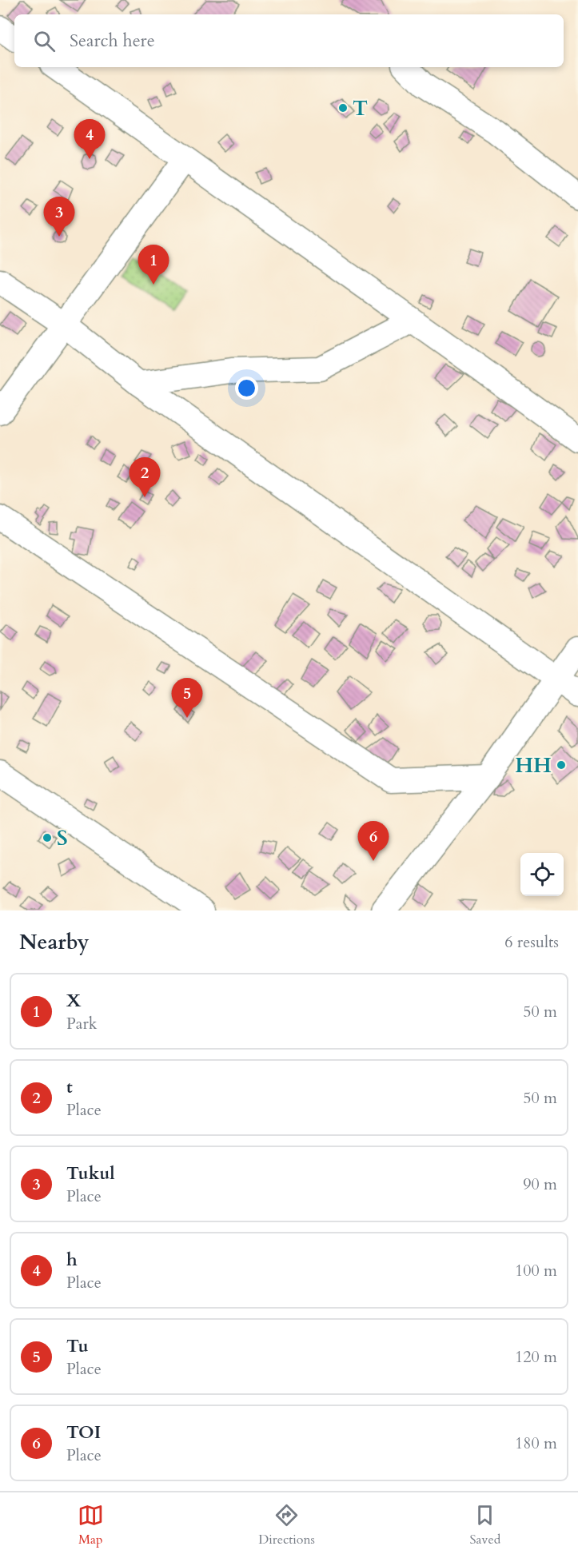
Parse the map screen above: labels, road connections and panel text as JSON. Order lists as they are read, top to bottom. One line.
{"places":["T","HH","S"],"page":{"search":"Search here","pins":["4","3","1","2","5","6"],"heading":["Nearby","6 results"],"list":[{"mark":"1","name":"X","note":"Park","value":"50 m"},{"mark":"2","name":"t","note":"Place","value":"50 m"},{"mark":"3","name":"Tukul","note":"Place","value":"90 m"},{"mark":"4","name":"h","note":"Place","value":"100 m"},{"mark":"5","name":"Tu","note":"Place","value":"120 m"},{"mark":"6","name":"TOI","note":"Place","value":"180 m"}],"nav":["Map","Directions","Saved"]}}
